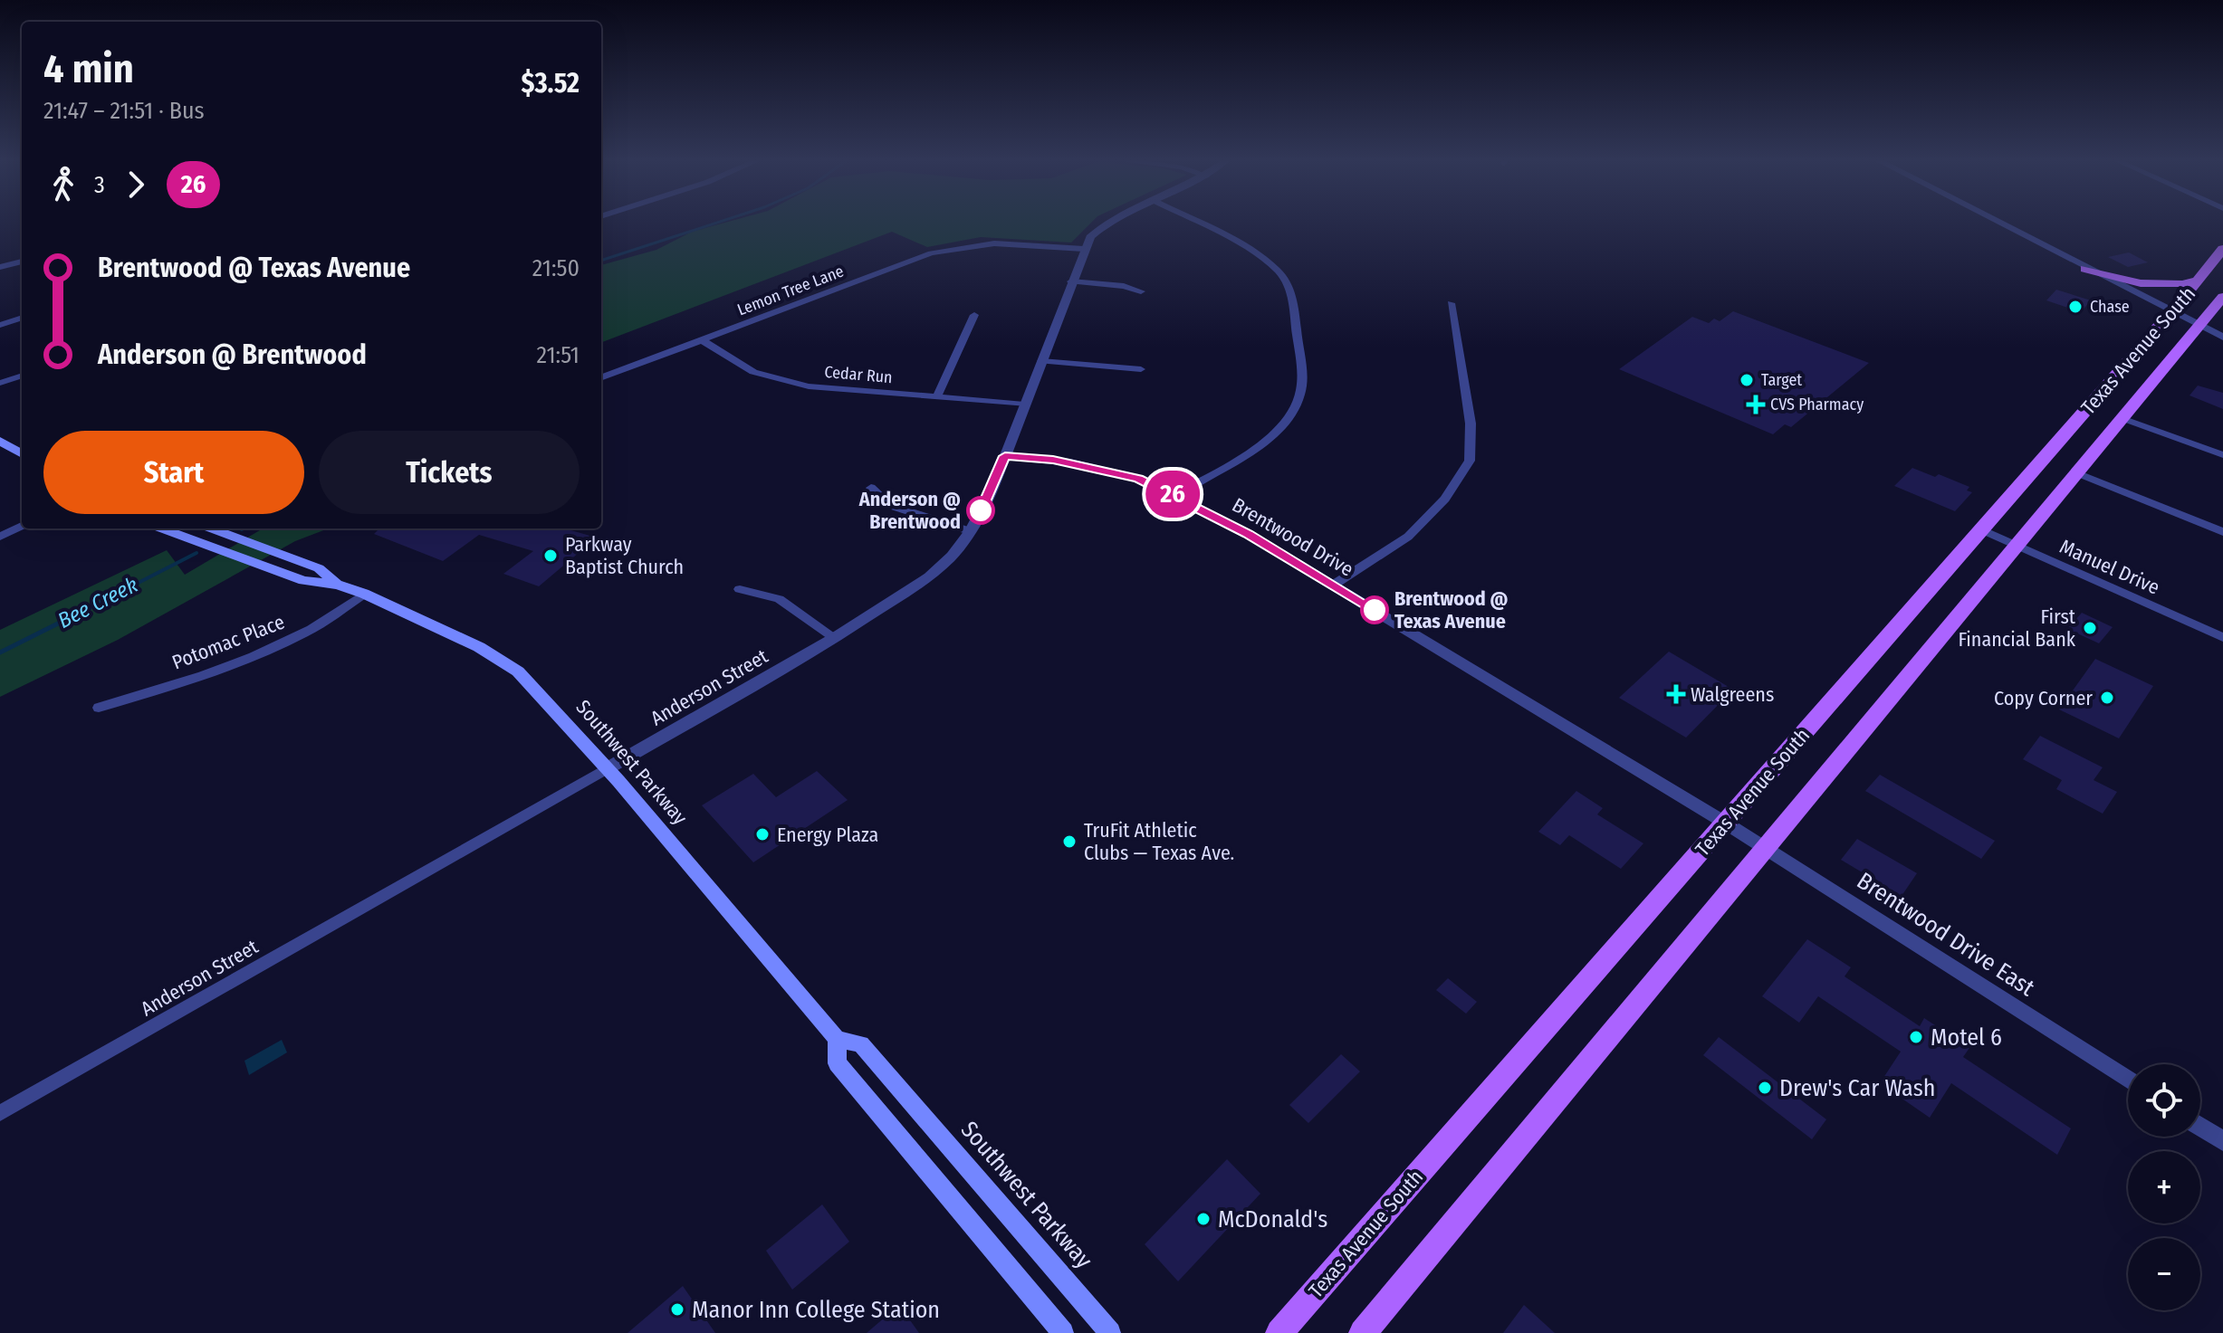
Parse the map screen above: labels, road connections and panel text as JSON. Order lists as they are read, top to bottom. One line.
{"streets":{"main road":["Texas Avenue South","Southwest Parkway"],"street":["Lemon Tree Lane","Cedar Run","Brentwood Drive","Manuel Drive","Potomac Place","Anderson Street","Brentwood Drive East"]},"crossings":[["Lemon Tree Lane","Cedar Run"],["Lemon Tree Lane","Anderson Street"],["Texas Avenue South","Brentwood Drive"],["Texas Avenue South","Manuel Drive"],["Texas Avenue South","Brentwood Drive East"],["Cedar Run","Anderson Street"],["Brentwood Drive","Anderson Street"],["Brentwood Drive","Brentwood Drive East"],["Potomac Place","Southwest Parkway"],["Anderson Street","Southwest Parkway"]],"water":["Bee Creek"],"places":{"other":["Chase","Target","Anderson @ Brentwood","Parkway Baptist Church","Brentwood @ Texas Avenue","First Financial Bank","Copy Corner","Energy Plaza","TruFit Athletic Clubs — Texas Ave.","Motel 6","Drew's Car Wash","McDonald's","Manor Inn College Station"],"health":["CVS Pharmacy","Walgreens"]},"lines":["bus line 26"],"page":{"on_map":"26","heading":["4 min","21:47 – 21:51 · Bus","$3.52"],"legs":["3","26"],"list":[{"name":"Brentwood @ Texas Avenue","value":"21:50"},{"name":"Anderson @ Brentwood","value":"21:51"}],"buttons":["Start","Tickets"],"map_buttons":["+","−"]}}
